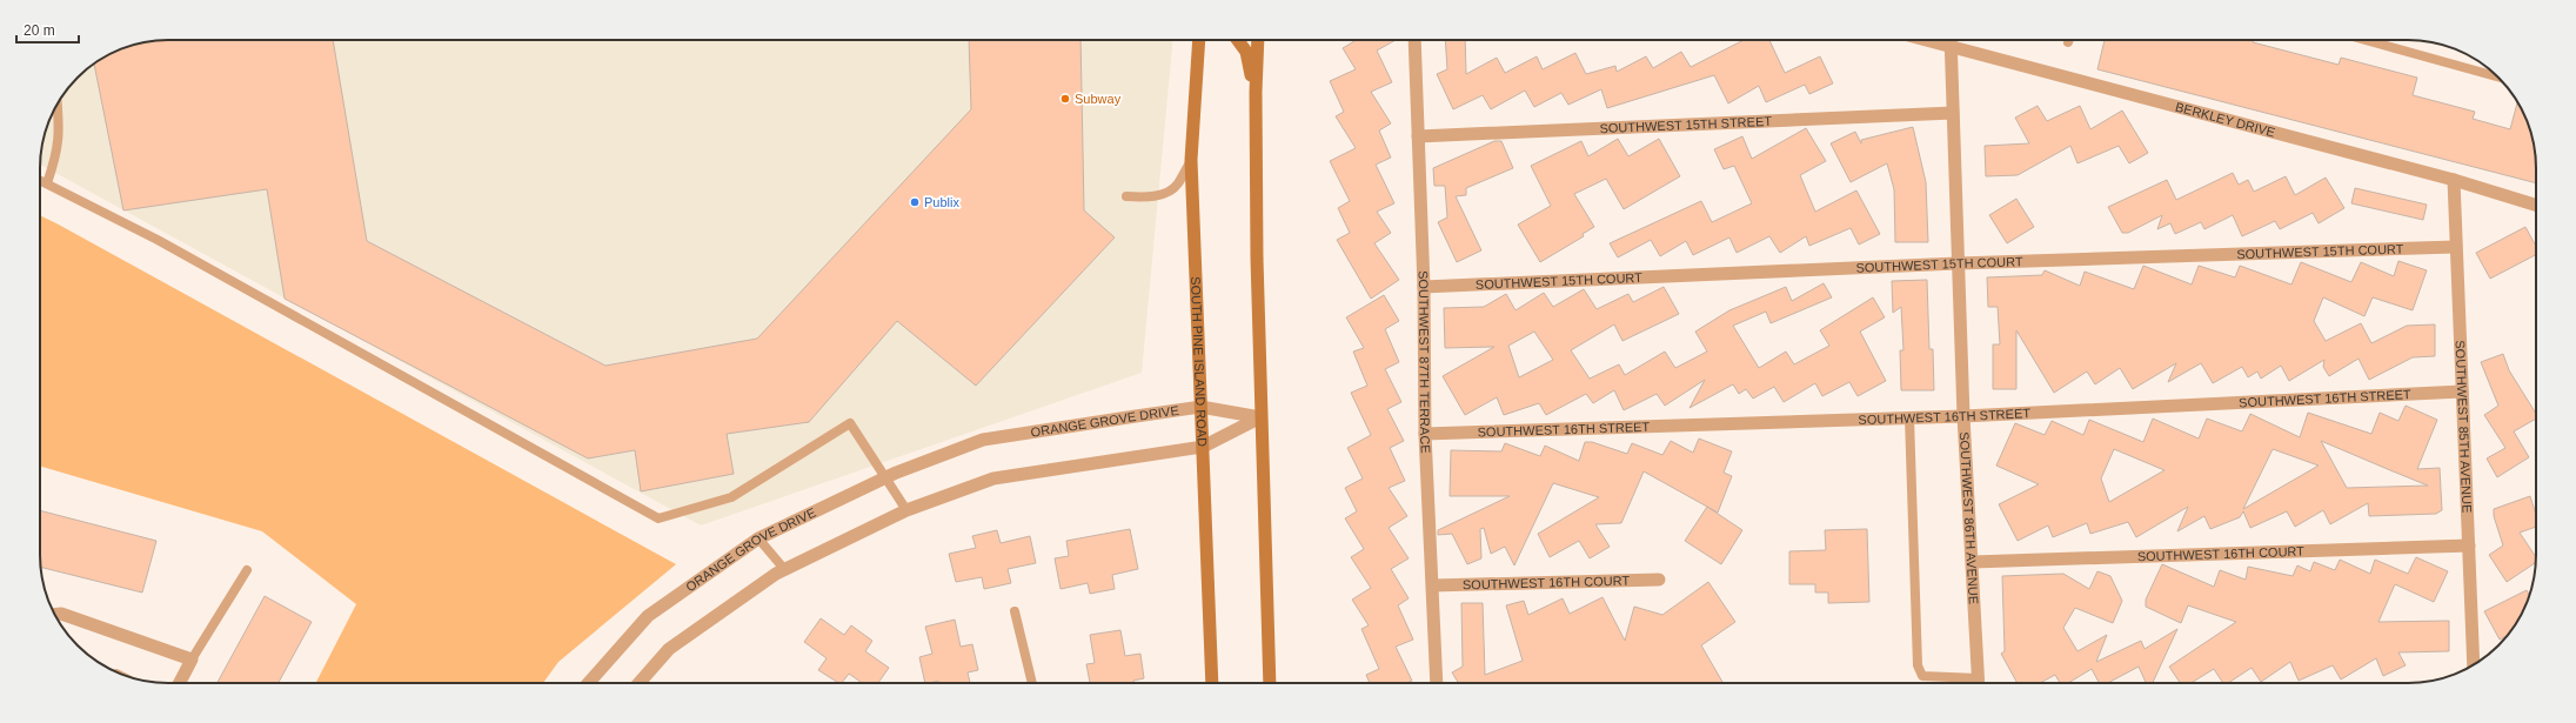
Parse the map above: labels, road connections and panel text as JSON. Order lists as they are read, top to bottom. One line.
{"streets":{"main road":["SOUTH PINE ISLAND ROAD"],"street":["BERKLEY DRIVE","SOUTHWEST 15TH STREET","SOUTHWEST 15TH COURT","SOUTHWEST 87TH TERRACE","SOUTHWEST 16TH STREET","ORANGE GROVE DRIVE","SOUTHWEST 85TH AVENUE","SOUTHWEST 86TH AVENUE","SOUTHWEST 16TH COURT"]},"crossings":[["BERKLEY DRIVE","SOUTHWEST 85TH AVENUE"],["BERKLEY DRIVE","SOUTHWEST 86TH AVENUE"],["SOUTHWEST 15TH STREET","SOUTHWEST 87TH TERRACE"],["SOUTHWEST 15TH STREET","SOUTHWEST 86TH AVENUE"],["SOUTHWEST 15TH COURT","SOUTHWEST 87TH TERRACE"],["SOUTHWEST 15TH COURT","SOUTHWEST 85TH AVENUE"],["SOUTHWEST 15TH COURT","SOUTHWEST 86TH AVENUE"],["SOUTH PINE ISLAND ROAD","ORANGE GROVE DRIVE"],["SOUTHWEST 87TH TERRACE","SOUTHWEST 16TH STREET"],["SOUTHWEST 87TH TERRACE","SOUTHWEST 16TH COURT"],["SOUTHWEST 16TH STREET","SOUTHWEST 85TH AVENUE"],["SOUTHWEST 16TH STREET","SOUTHWEST 86TH AVENUE"],["SOUTHWEST 85TH AVENUE","SOUTHWEST 16TH COURT"],["SOUTHWEST 86TH AVENUE","SOUTHWEST 16TH COURT"]],"places":["Subway","Publix"],"scale_bar":"20 m"}
